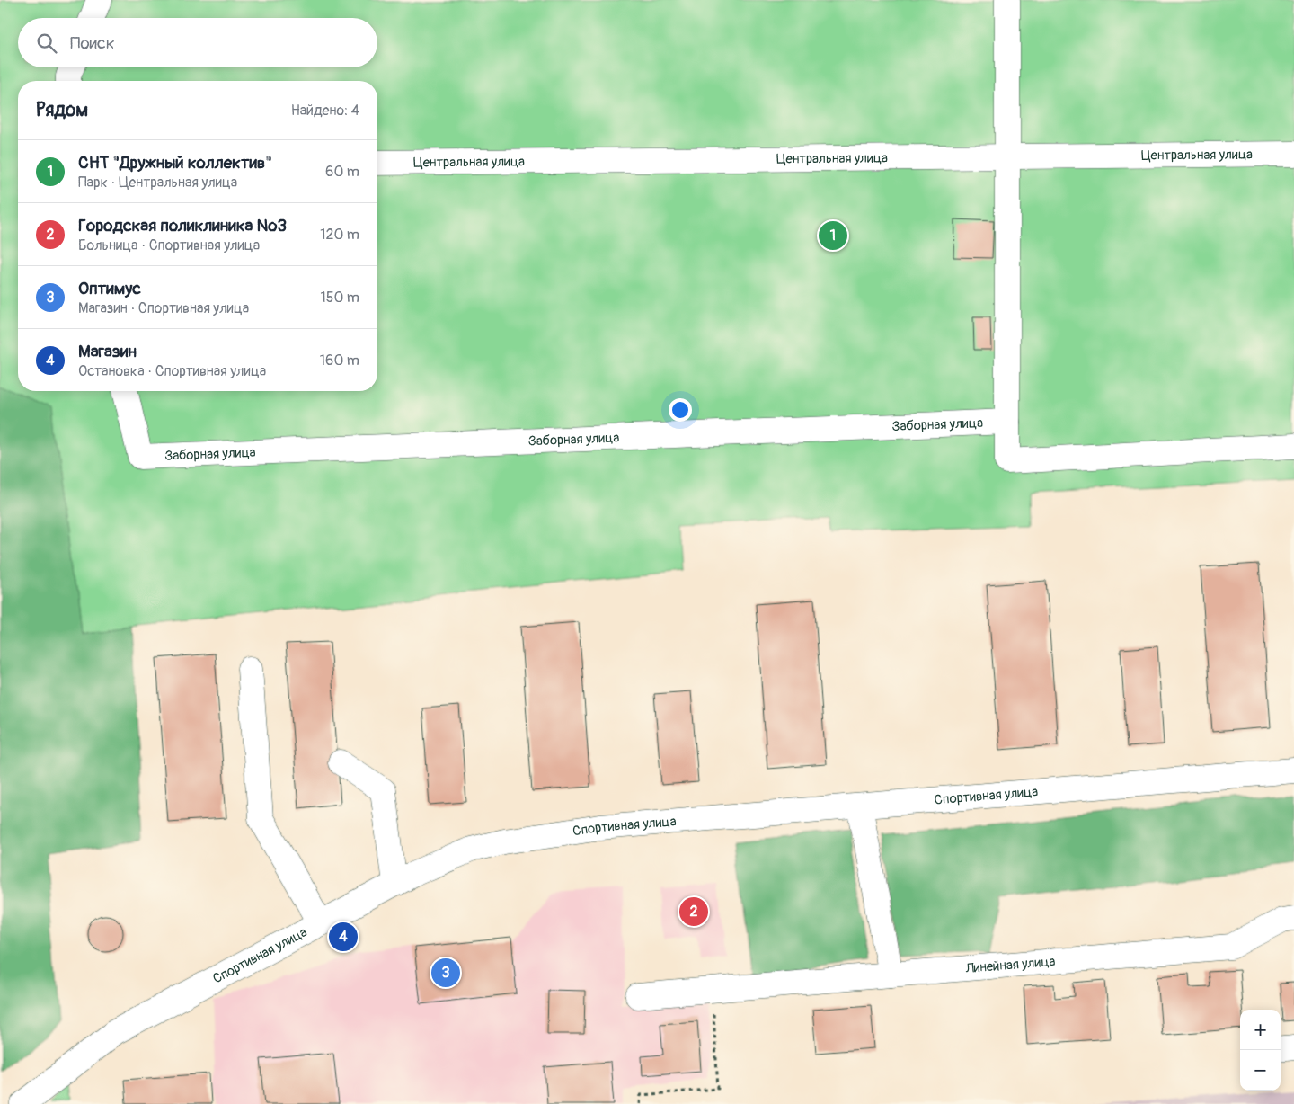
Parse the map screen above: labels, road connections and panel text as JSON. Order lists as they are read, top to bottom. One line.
{"streets":{"street":["Центральная улица","Заборная улица","Спортивная улица","Линейная улица"]},"page":{"search":"Поиск","heading":["Рядом","Найдено: 4"],"list":[{"mark":"1","name":"СНТ \"Дружный коллектив\"","note":"Парк · Центральная улица","value":"60 m"},{"mark":"2","name":"Городская поликлиника №3","note":"Больница · Спортивная улица","value":"120 m"},{"mark":"3","name":"Оптимус","note":"Магазин · Спортивная улица","value":"150 m"},{"mark":"4","name":"Магазин","note":"Остановка · Спортивная улица","value":"160 m"}],"pins":["1","2","4","3"],"map_buttons":["+","−"]}}
